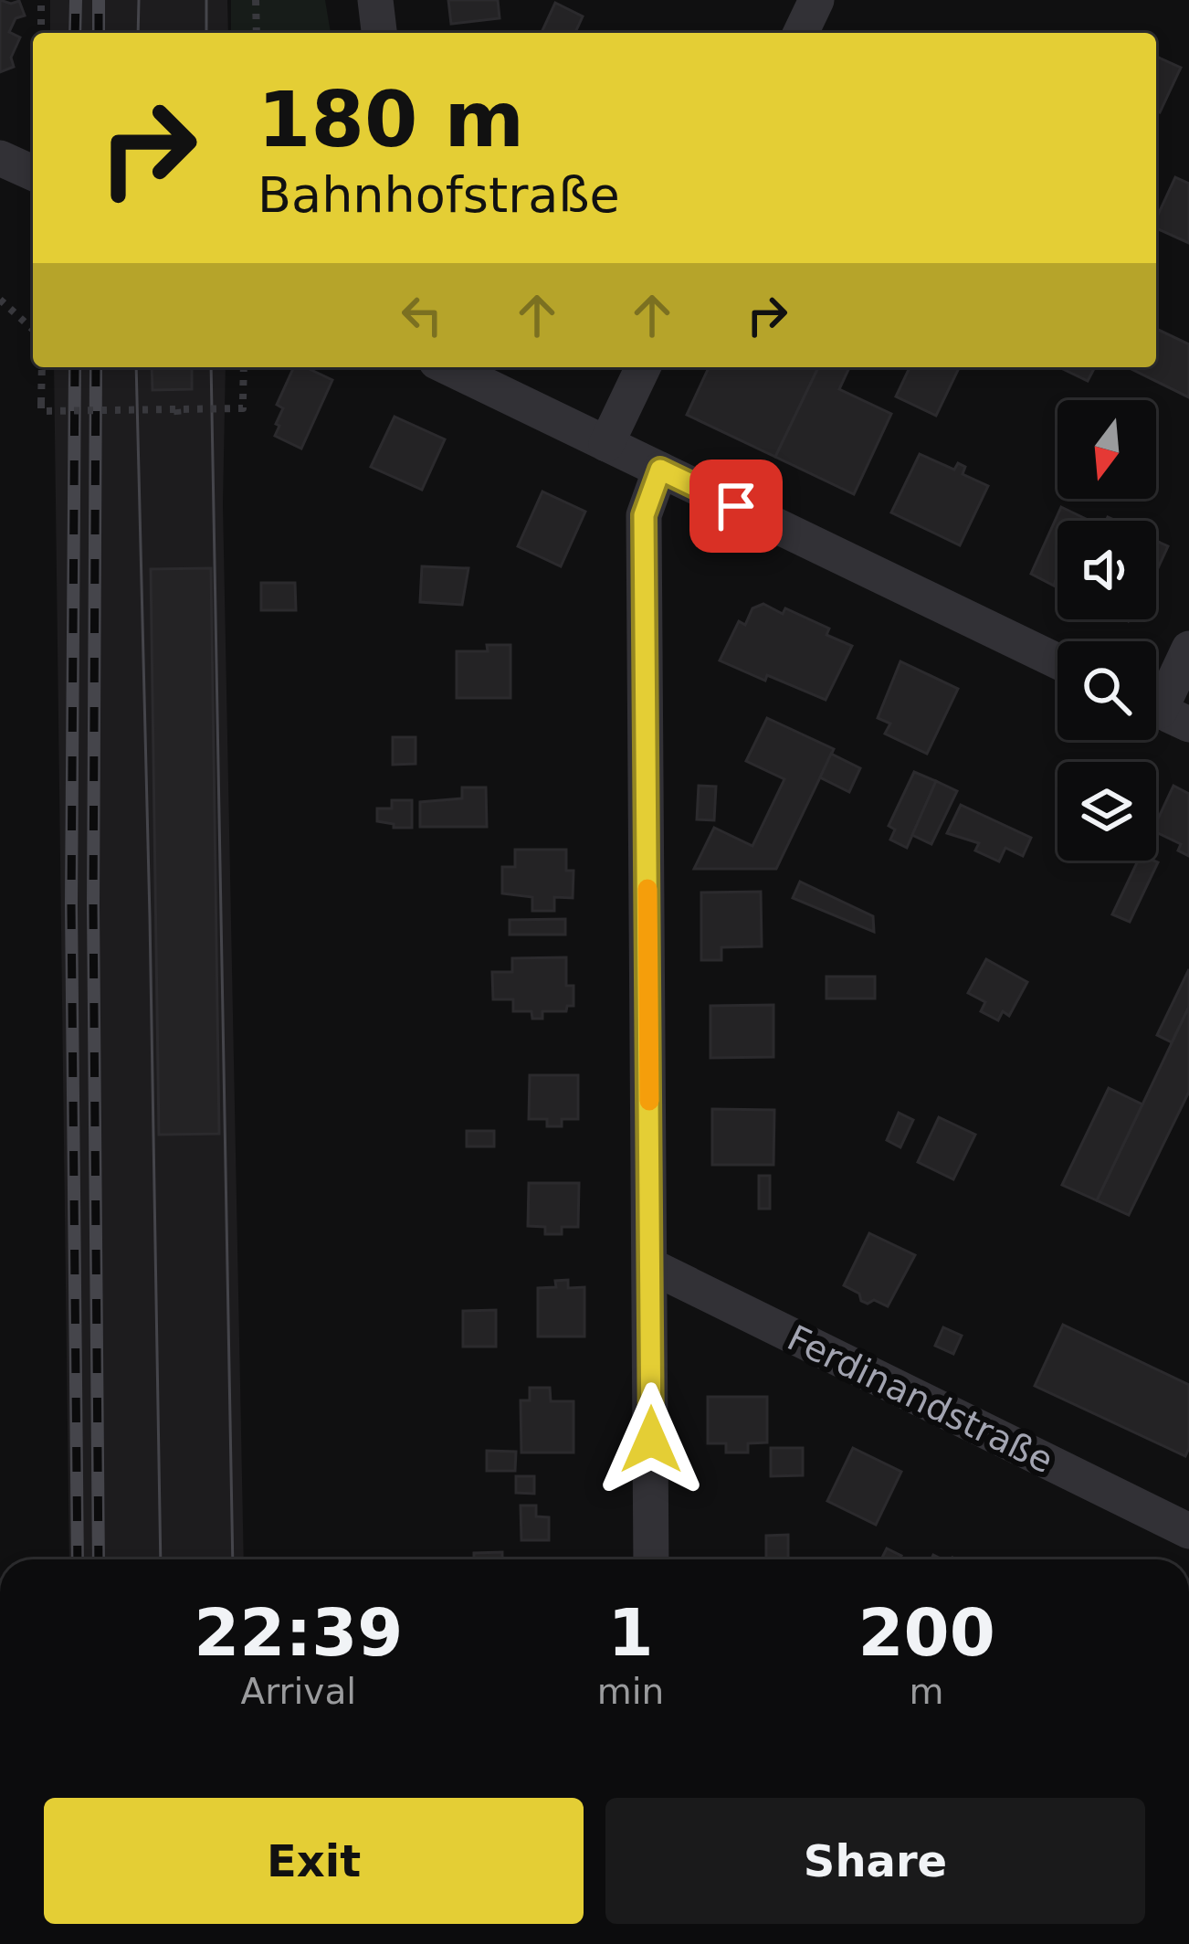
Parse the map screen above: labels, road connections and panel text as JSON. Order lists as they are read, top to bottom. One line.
{"streets":{"street":["Ferdinandstraße"]},"north":"bottom","page":{"turn":["180 m","Bahnhofstraße"],"eta":["22:39","Arrival","1","min","200","m"],"buttons":["Exit","Share"]}}
